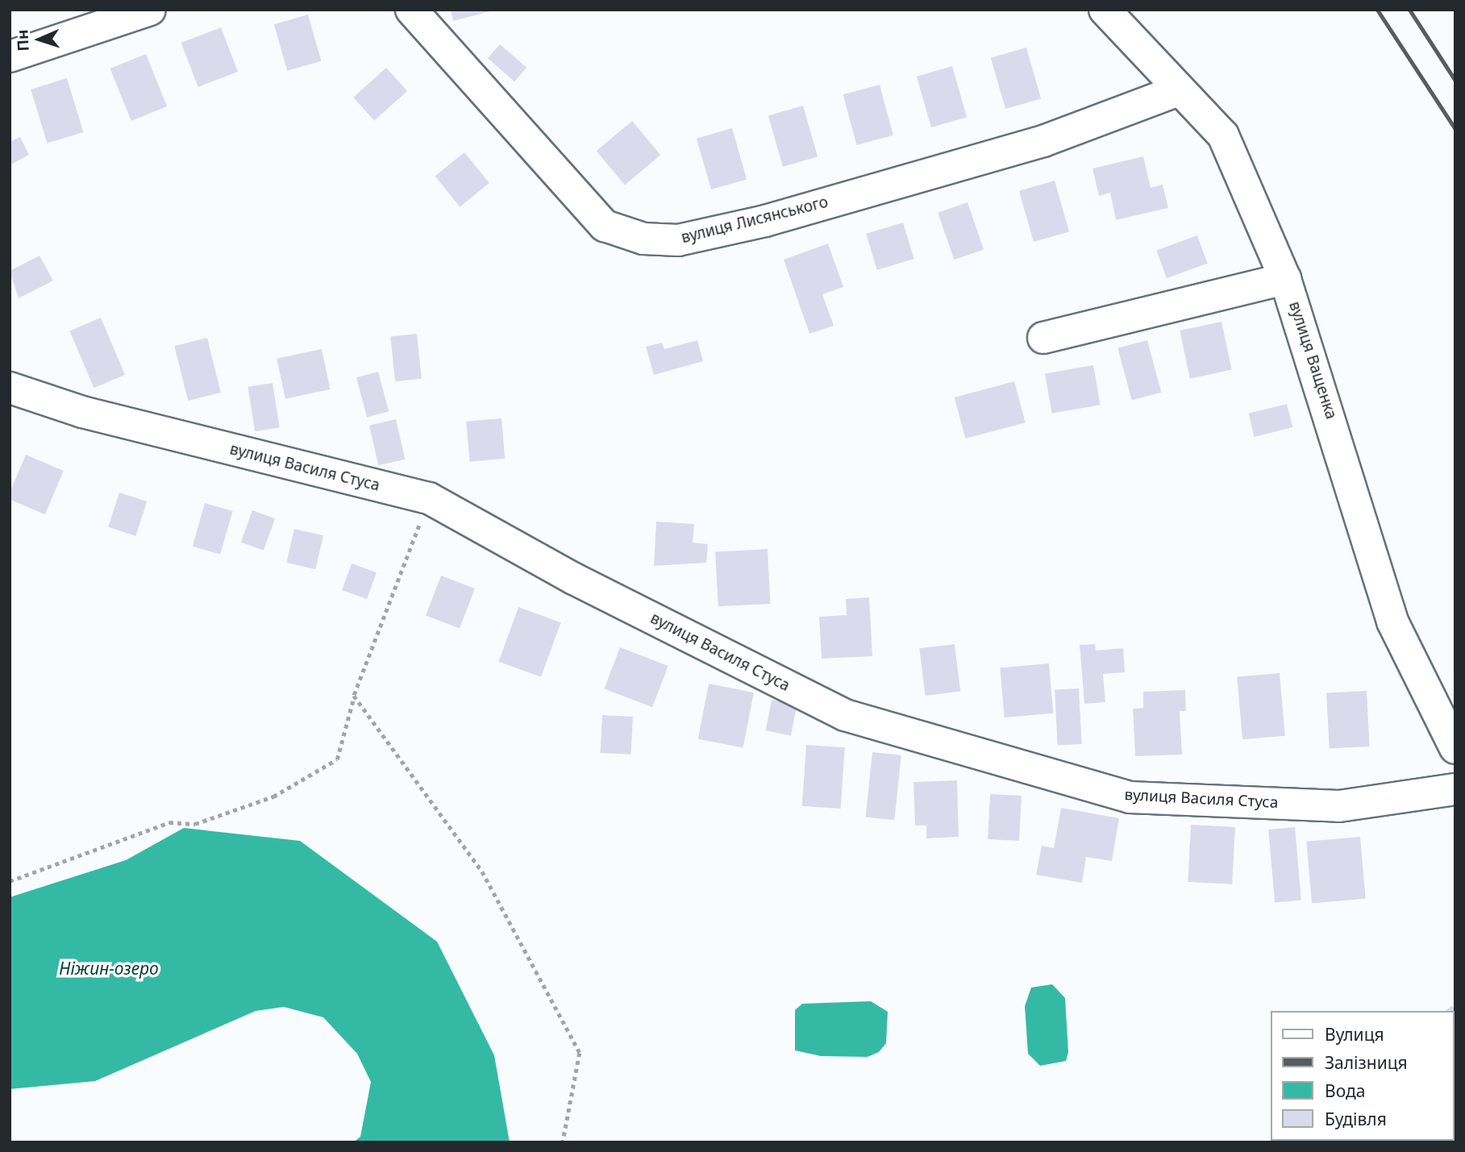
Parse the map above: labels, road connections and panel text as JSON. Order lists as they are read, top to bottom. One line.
{"streets":{"street":["вулиця Лисянського","вулиця Ващенка","вулиця Василя Стуса"]},"crossings":[["вулиця Лисянського","вулиця Ващенка"]],"water":["Ніжин-озеро"],"legend":["Вулиця","Залізниця","Вода","Будівля"],"north":"left"}
